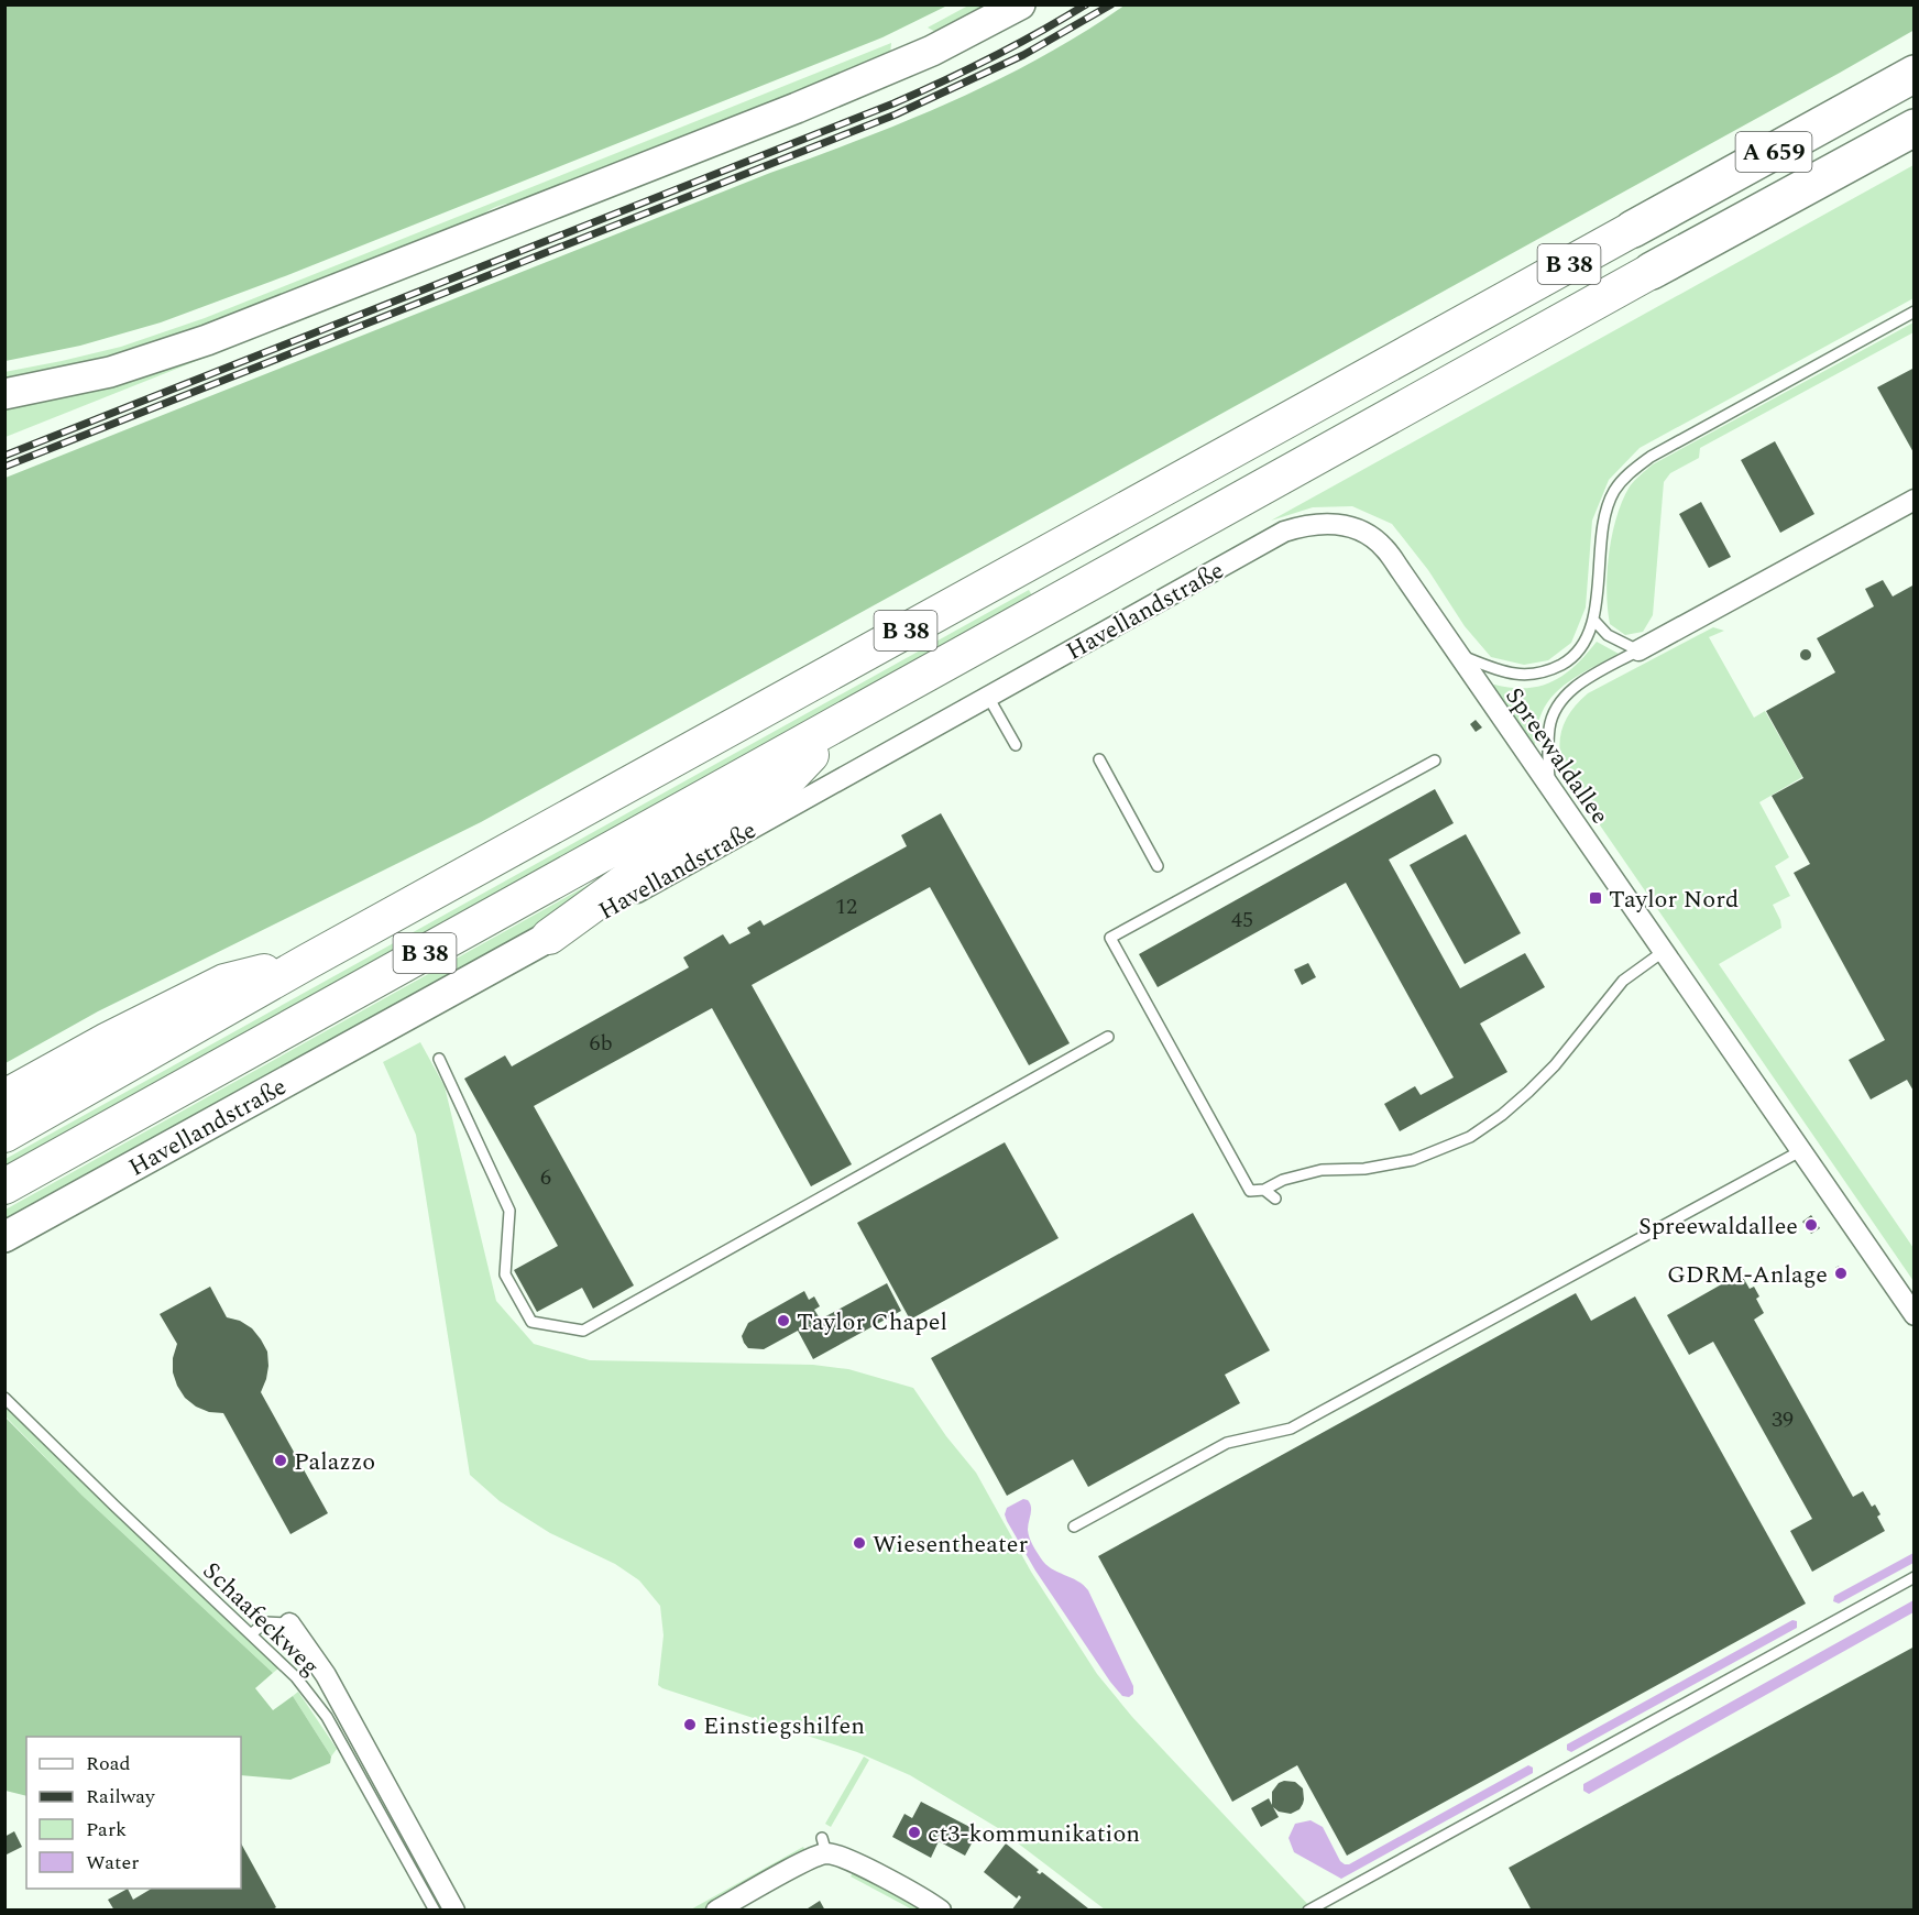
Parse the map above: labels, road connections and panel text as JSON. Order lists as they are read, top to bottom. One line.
{"streets":{"highway":["A 659","B 38"],"main road":["Havellandstraße"],"street":["Spreewaldallee"],"lane":["Schaafeckweg"]},"crossings":[["A 659","B 38"],["Havellandstraße","Spreewaldallee"]],"places":{"transit":["Taylor Nord"],"other":["Spreewaldallee","GDRM-Anlage","Taylor Chapel","Palazzo","Wiesentheater","Einstiegshilfen","ct3-kommunikation"]},"house_numbers":["12","45","6b","6","39"],"legend":["Road","Railway","Park","Water"]}
